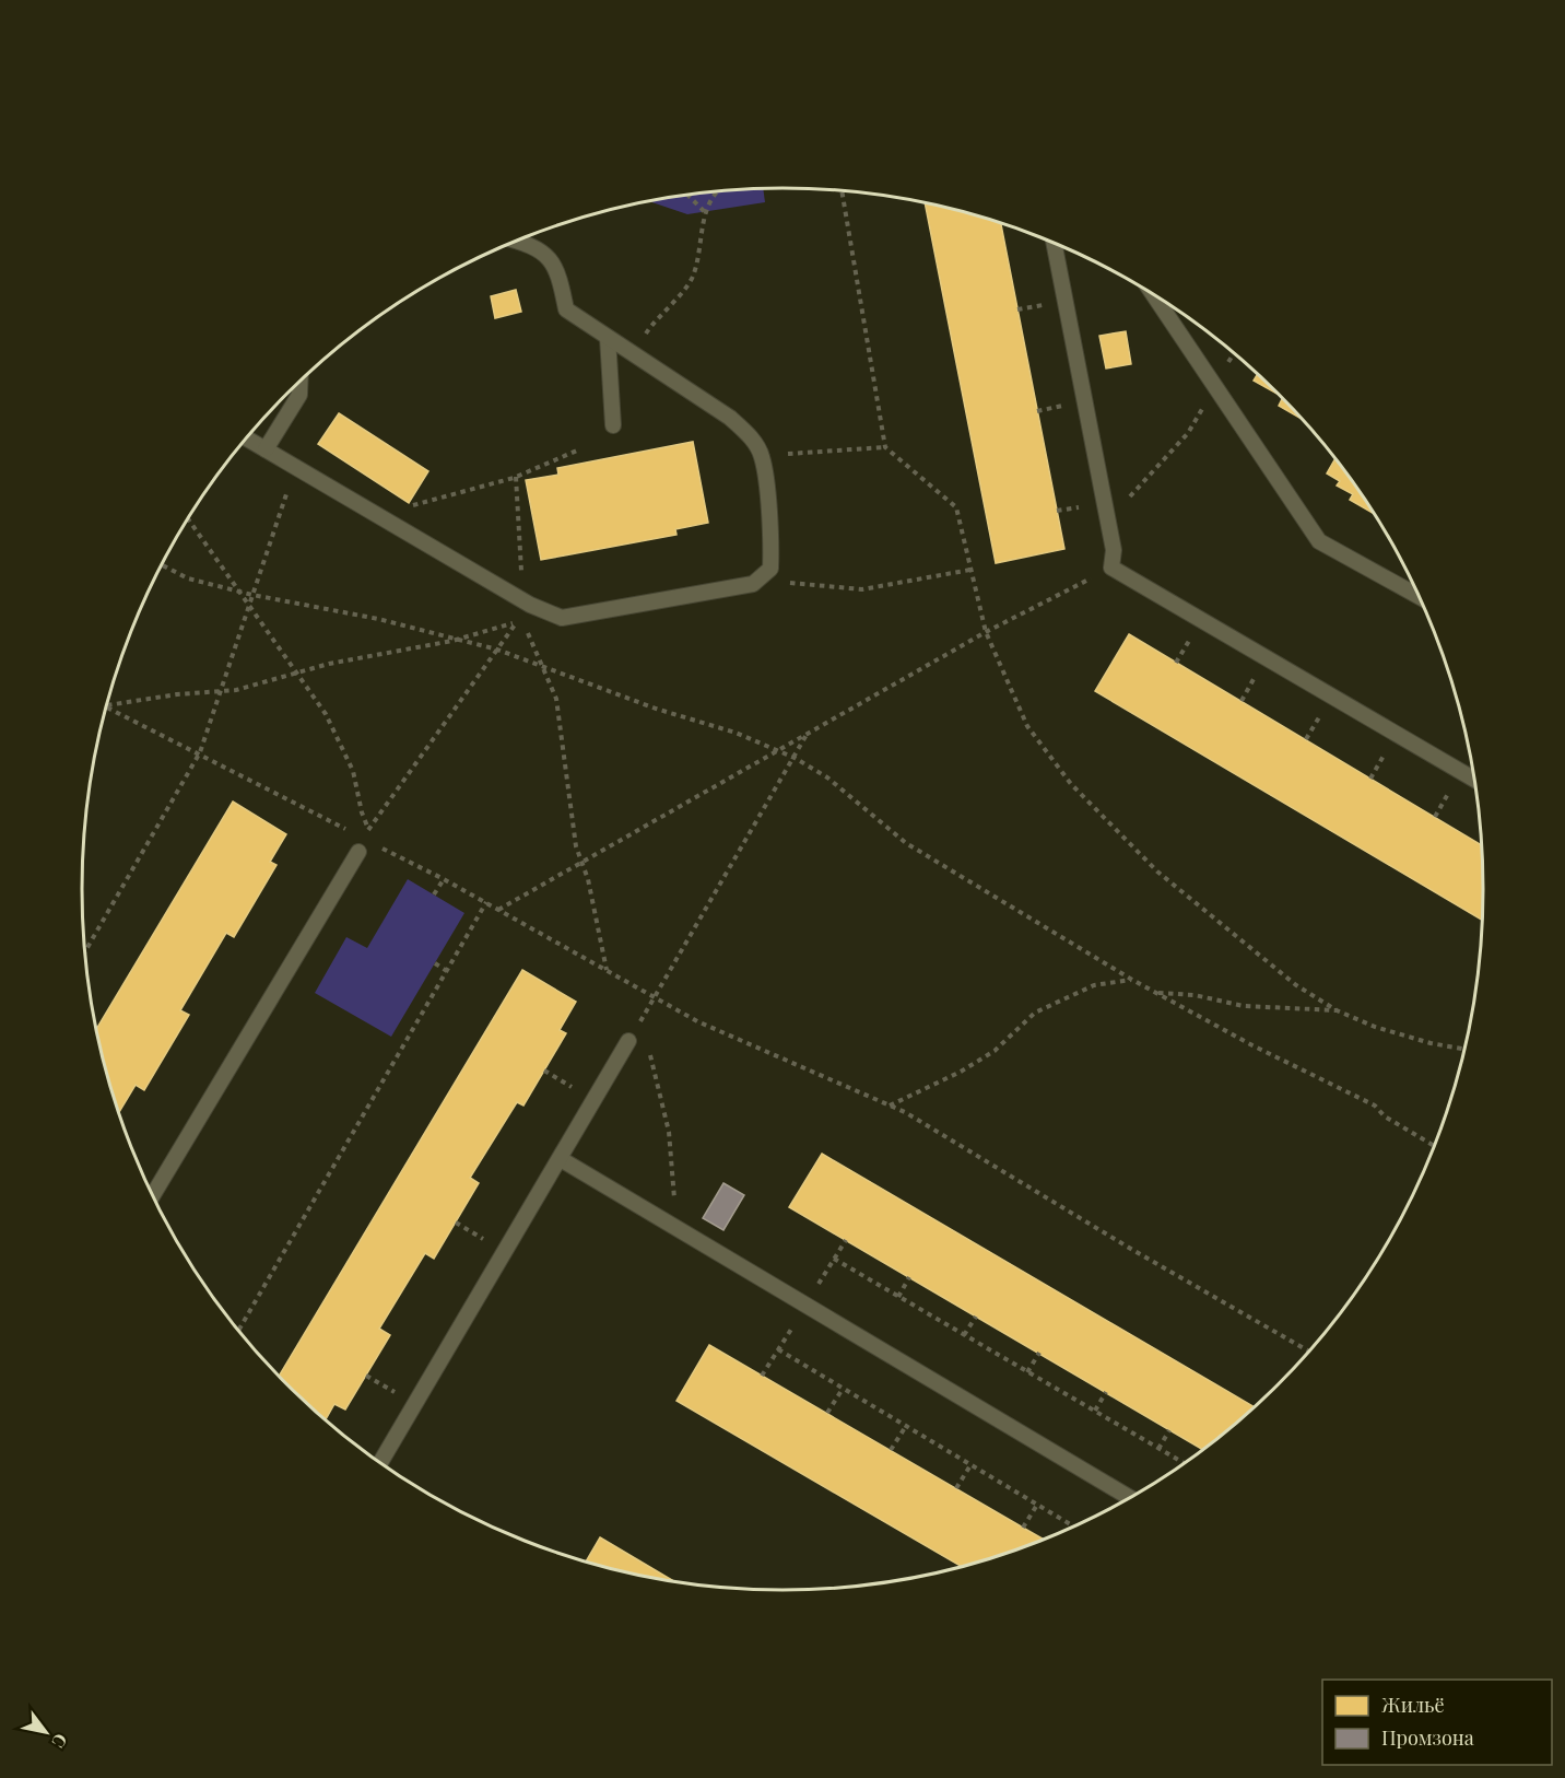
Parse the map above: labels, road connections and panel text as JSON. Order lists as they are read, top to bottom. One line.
{"legend":["Жильё","Промзона"],"north":"bottom right"}
